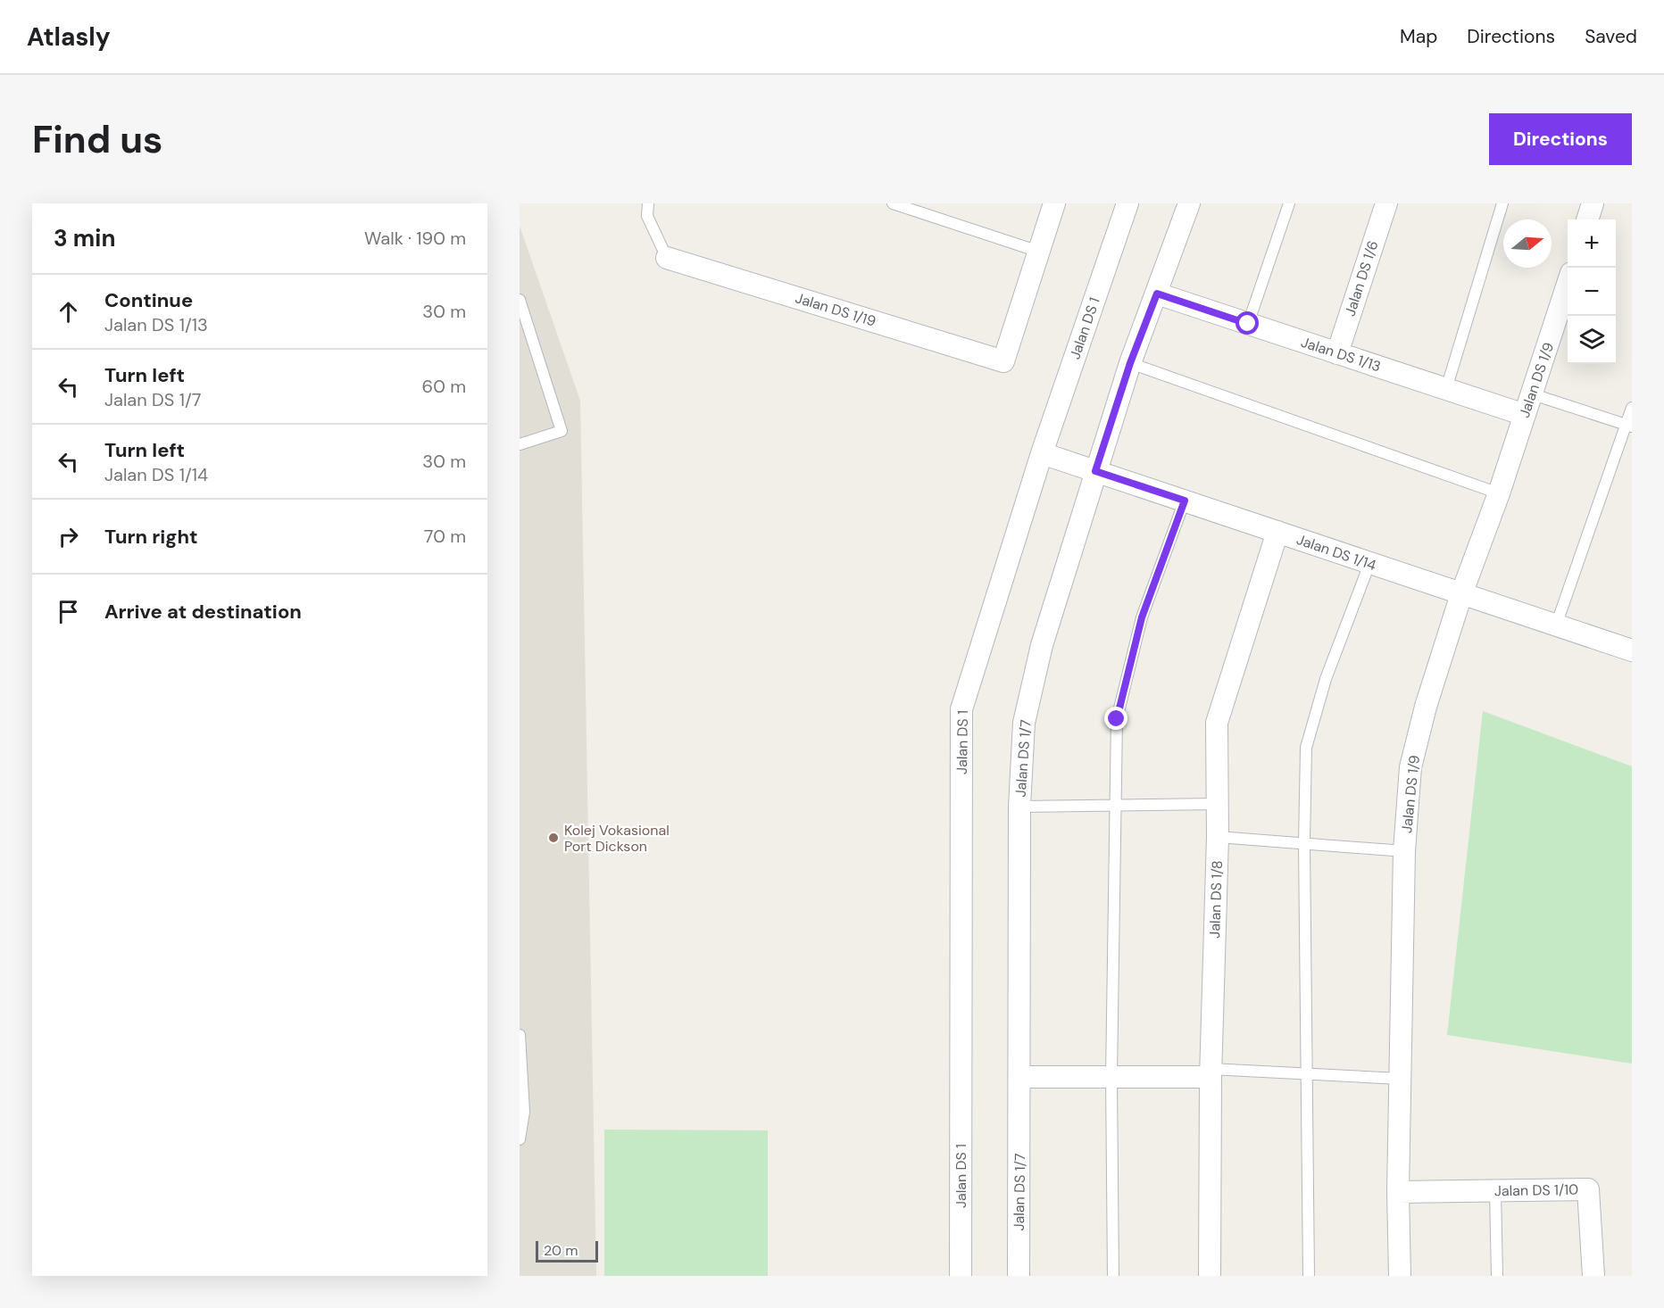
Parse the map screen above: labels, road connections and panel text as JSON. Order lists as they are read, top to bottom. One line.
{"streets":{"street":["Jalan DS 1/6","Jalan DS 1/19","Jalan DS 1","Jalan DS 1/13","Jalan DS 1/9","Jalan DS 1/14","Jalan DS 1/7","Jalan DS 1/8","Jalan DS 1/10"]},"crossings":[["Jalan DS 1/6","Jalan DS 1/13"],["Jalan DS 1","Jalan DS 1/14"],["Jalan DS 1/13","Jalan DS 1/9"],["Jalan DS 1/13","Jalan DS 1/7"],["Jalan DS 1/9","Jalan DS 1/14"],["Jalan DS 1/9","Jalan DS 1/10"],["Jalan DS 1/14","Jalan DS 1/7"],["Jalan DS 1/14","Jalan DS 1/8"]],"places":["Kolej Vokasional Port Dickson"],"scale_bar":"20 m","north":"right","page":{"header":"Atlasly","nav":["Map","Directions","Saved"],"buttons":"Directions","title":"Find us","heading":["3 min","Walk · 190 m"],"map_buttons":["+","−"],"list":[["Continue","Jalan DS 1/13","30 m"],["Turn left","Jalan DS 1/7","60 m"],["Turn left","Jalan DS 1/14","30 m"],["Turn right","70 m"],"Arrive at destination"],"scale":"20 m"}}
